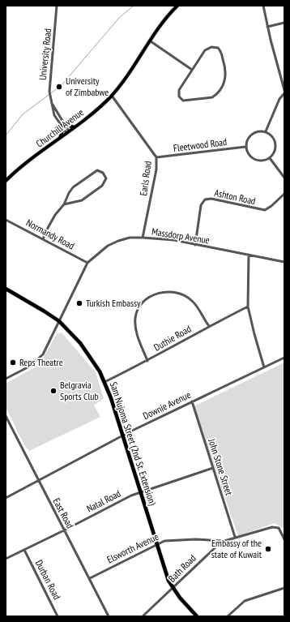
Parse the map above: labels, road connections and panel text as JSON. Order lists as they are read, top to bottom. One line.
{"streets":{"highway":["Sam Nujoma Street (2nd St. Extension)"],"main road":["Churchill Avenue"],"street":["University Road","Fleetwood Road","Earls Road","Ashton Road","Normandy Road","Massdorp Avenue","Duthie Road","Downie Avenue","John Stone Street","Natal Road","East Road","Elsworth Avenue","Bath Road","Durban Road"]},"crossings":[["University Road","Churchill Avenue"],["Churchill Avenue","Earls Road"],["Fleetwood Road","Earls Road"],["Earls Road","Massdorp Avenue"],["Ashton Road","Massdorp Avenue"],["Normandy Road","Massdorp Avenue"],["Massdorp Avenue","Sam Nujoma Street (2nd St. Extension)"],["Duthie Road","Sam Nujoma Street (2nd St. Extension)"],["Downie Avenue","Sam Nujoma Street (2nd St. Extension)"],["Downie Avenue","John Stone Street"],["Downie Avenue","East Road"],["Sam Nujoma Street (2nd St. Extension)","Natal Road"],["Sam Nujoma Street (2nd St. Extension)","Elsworth Avenue"],["Sam Nujoma Street (2nd St. Extension)","Bath Road"],["John Stone Street","Natal Road"],["John Stone Street","Bath Road"],["Natal Road","East Road"],["Natal Road","Durban Road"],["East Road","Elsworth Avenue"],["Elsworth Avenue","Bath Road"]],"places":["University of Zimbabwe","Turkish Embassy","Reps Theatre","Belgravia Sports Club","Embassy of the state of Kuwait"]}
